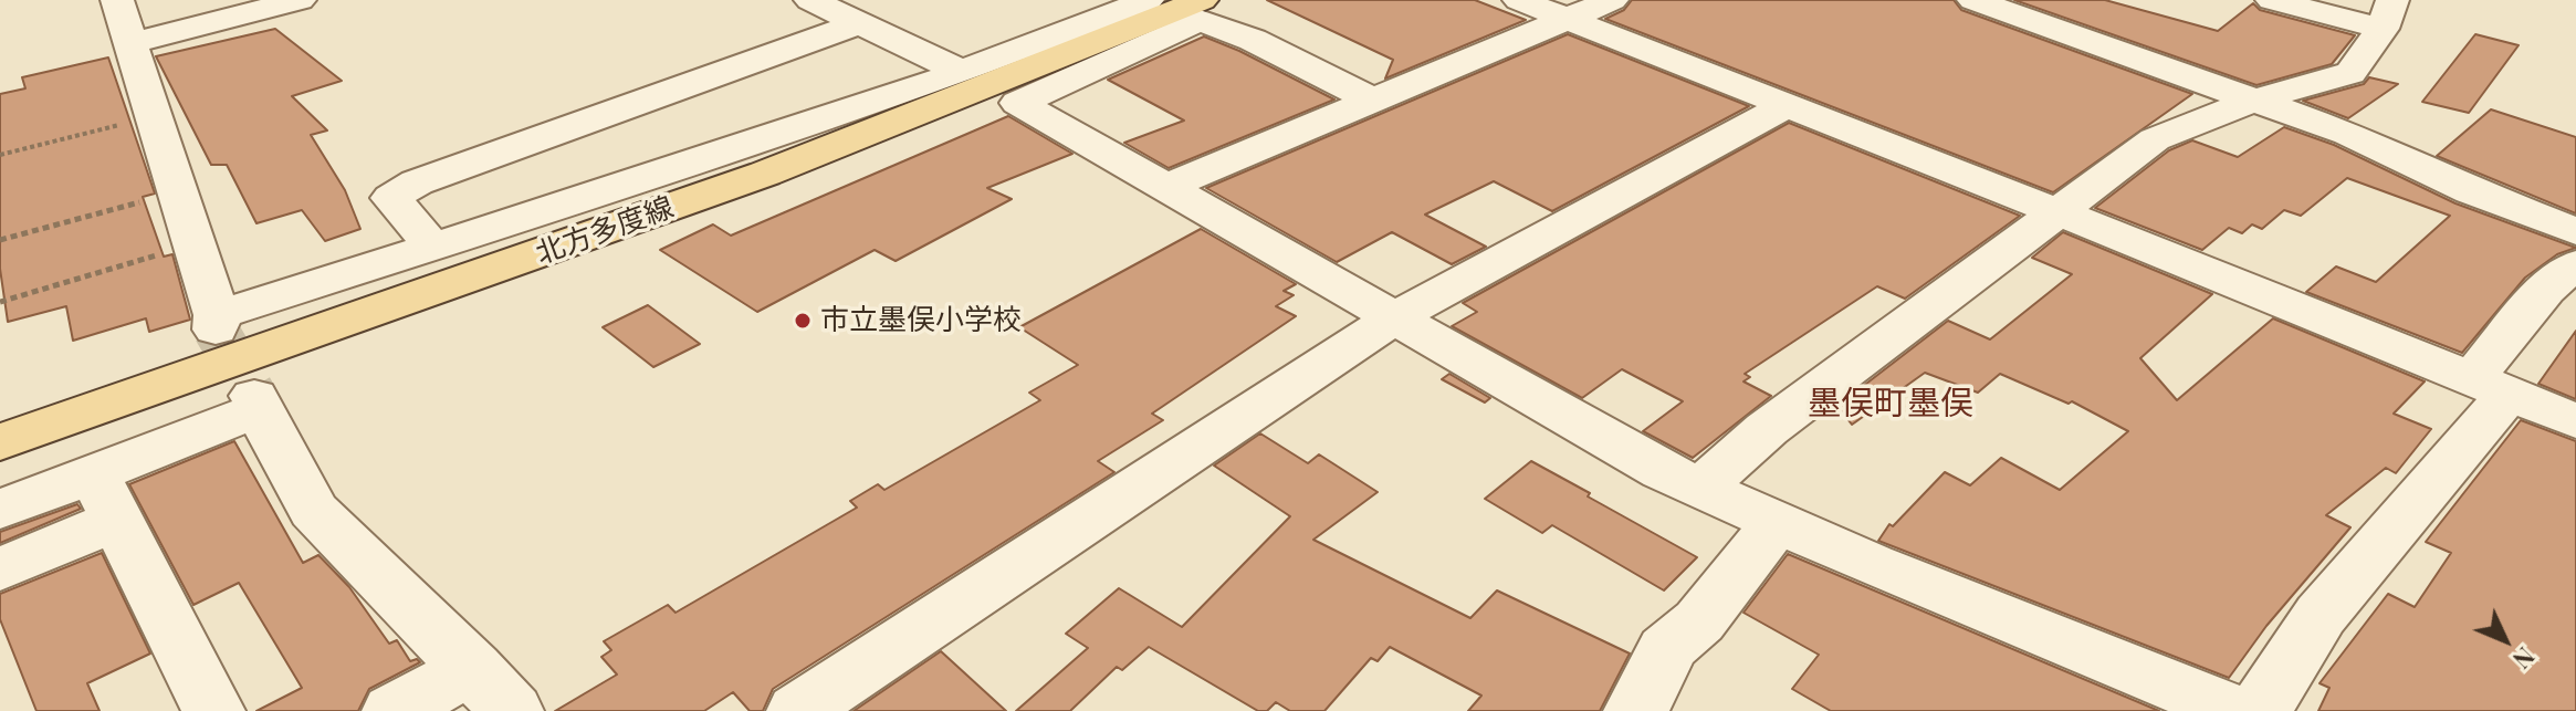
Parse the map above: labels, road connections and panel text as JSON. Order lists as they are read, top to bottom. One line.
{"streets":{"main road":["北方多度線"]},"districts":["墨俣町墨俣"],"places":["市立墨俣小学校"],"north":"bottom right"}
